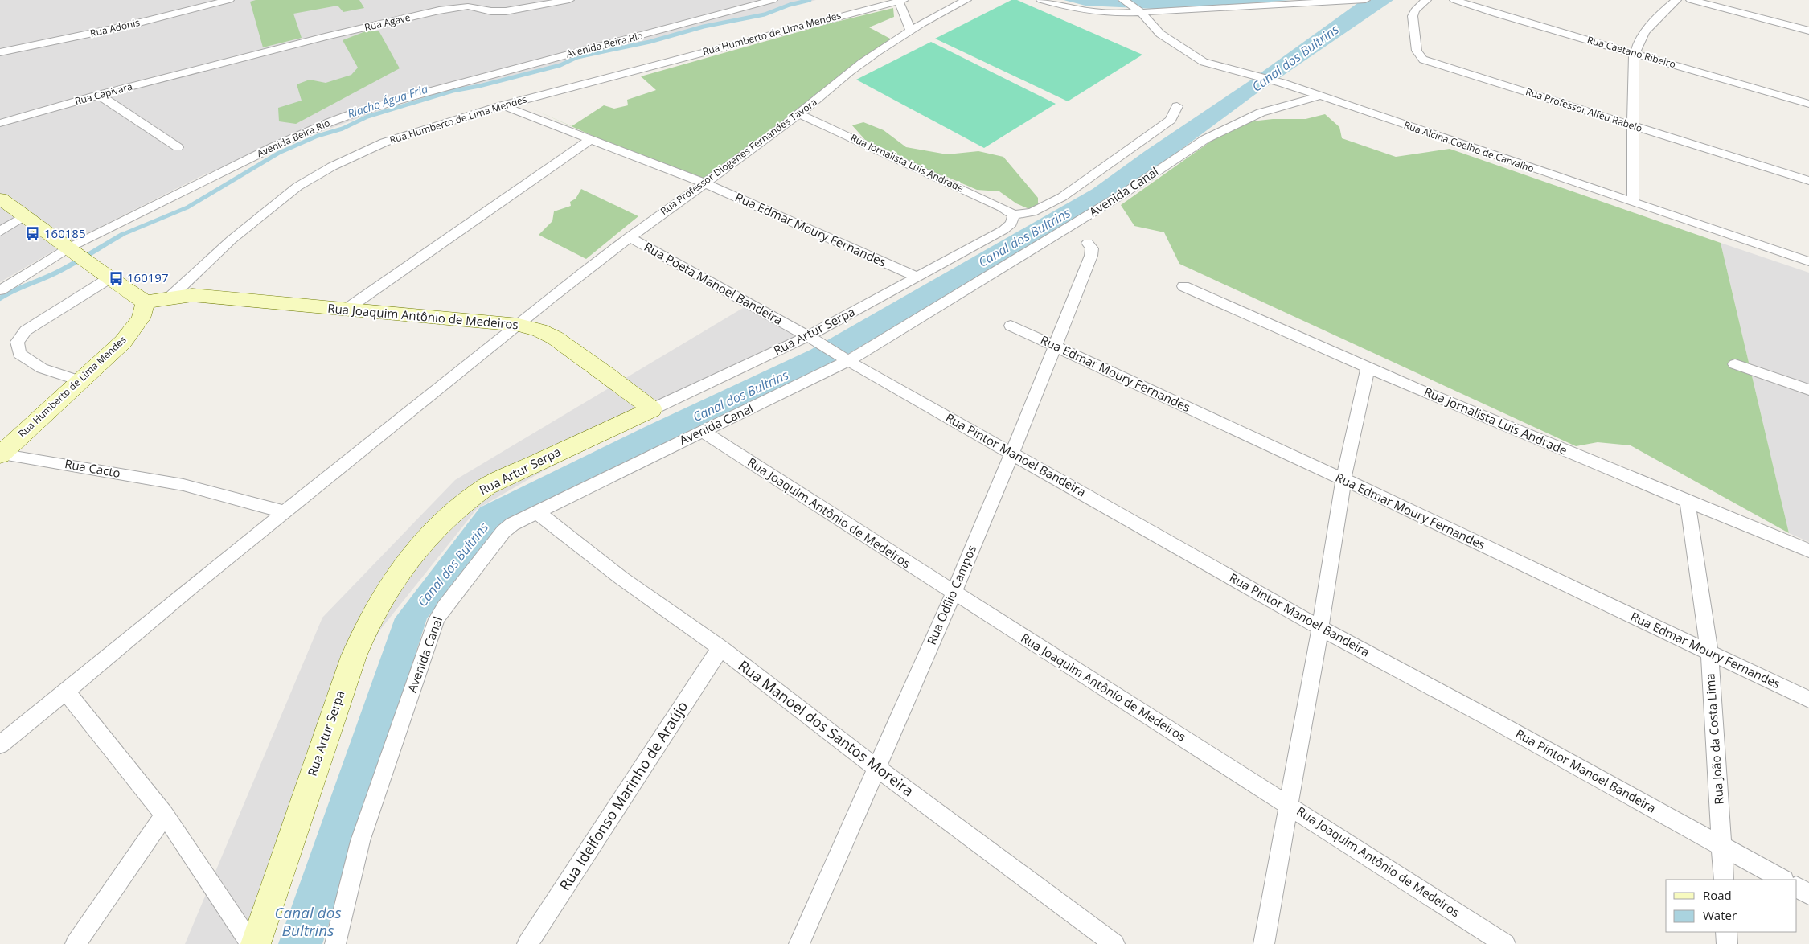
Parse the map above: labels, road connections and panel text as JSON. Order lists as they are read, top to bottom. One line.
{"streets":{"street":["Rua Agave","Rua Adonis","Rua Humberto de Lima Mendes","Avenida Beira Rio","Rua Caetano Ribeiro","Rua Capivara","Rua Professor Alfeu Rabelo","Rua Alcina Coelho de Carvalho","Rua Professor Diogenes Fernandes Tavora","Rua Jornalista Luís Andrade","Avenida Canal","Rua Edmar Moury Fernandes","Rua Poeta Manoel Bandeira","Rua Joaquim Antônio de Medeiros","Rua Artur Serpa","Rua Pintor Manoel Bandeira","Rua Cacto","Rua Odílio Campos","Rua Manoel dos Santos Moreira","Rua João da Costa Lima","Rua Idelfonso Marinho de Araújo"]},"crossings":[["Rua Agave","Rua Capivara"],["Rua Humberto de Lima Mendes","Rua Edmar Moury Fernandes"],["Rua Humberto de Lima Mendes","Rua Joaquim Antônio de Medeiros"],["Rua Humberto de Lima Mendes","Rua Cacto"],["Rua Alcina Coelho de Carvalho","Avenida Canal"],["Rua Professor Diogenes Fernandes Tavora","Rua Jornalista Luís Andrade"],["Rua Professor Diogenes Fernandes Tavora","Rua Edmar Moury Fernandes"],["Rua Professor Diogenes Fernandes Tavora","Rua Poeta Manoel Bandeira"],["Rua Professor Diogenes Fernandes Tavora","Rua Joaquim Antônio de Medeiros"],["Rua Professor Diogenes Fernandes Tavora","Rua Cacto"],["Rua Jornalista Luís Andrade","Rua Artur Serpa"],["Rua Jornalista Luís Andrade","Rua João da Costa Lima"],["Avenida Canal","Rua Joaquim Antônio de Medeiros"],["Avenida Canal","Rua Pintor Manoel Bandeira"],["Avenida Canal","Rua Manoel dos Santos Moreira"],["Rua Edmar Moury Fernandes","Rua Artur Serpa"],["Rua Edmar Moury Fernandes","Rua Odílio Campos"],["Rua Edmar Moury Fernandes","Rua João da Costa Lima"],["Rua Poeta Manoel Bandeira","Rua Artur Serpa"],["Rua Poeta Manoel Bandeira","Rua Pintor Manoel Bandeira"],["Rua Joaquim Antônio de Medeiros","Rua Artur Serpa"],["Rua Joaquim Antônio de Medeiros","Rua Odílio Campos"],["Rua Artur Serpa","Rua Pintor Manoel Bandeira"],["Rua Pintor Manoel Bandeira","Rua Odílio Campos"],["Rua Pintor Manoel Bandeira","Rua João da Costa Lima"],["Rua Odílio Campos","Rua Manoel dos Santos Moreira"],["Rua Manoel dos Santos Moreira","Rua Idelfonso Marinho de Araújo"]],"water":["Canal dos Bultrins","Riacho Água Fria"],"places":{"bus stop":["160185","160197"]},"legend":["Road","Water"]}
